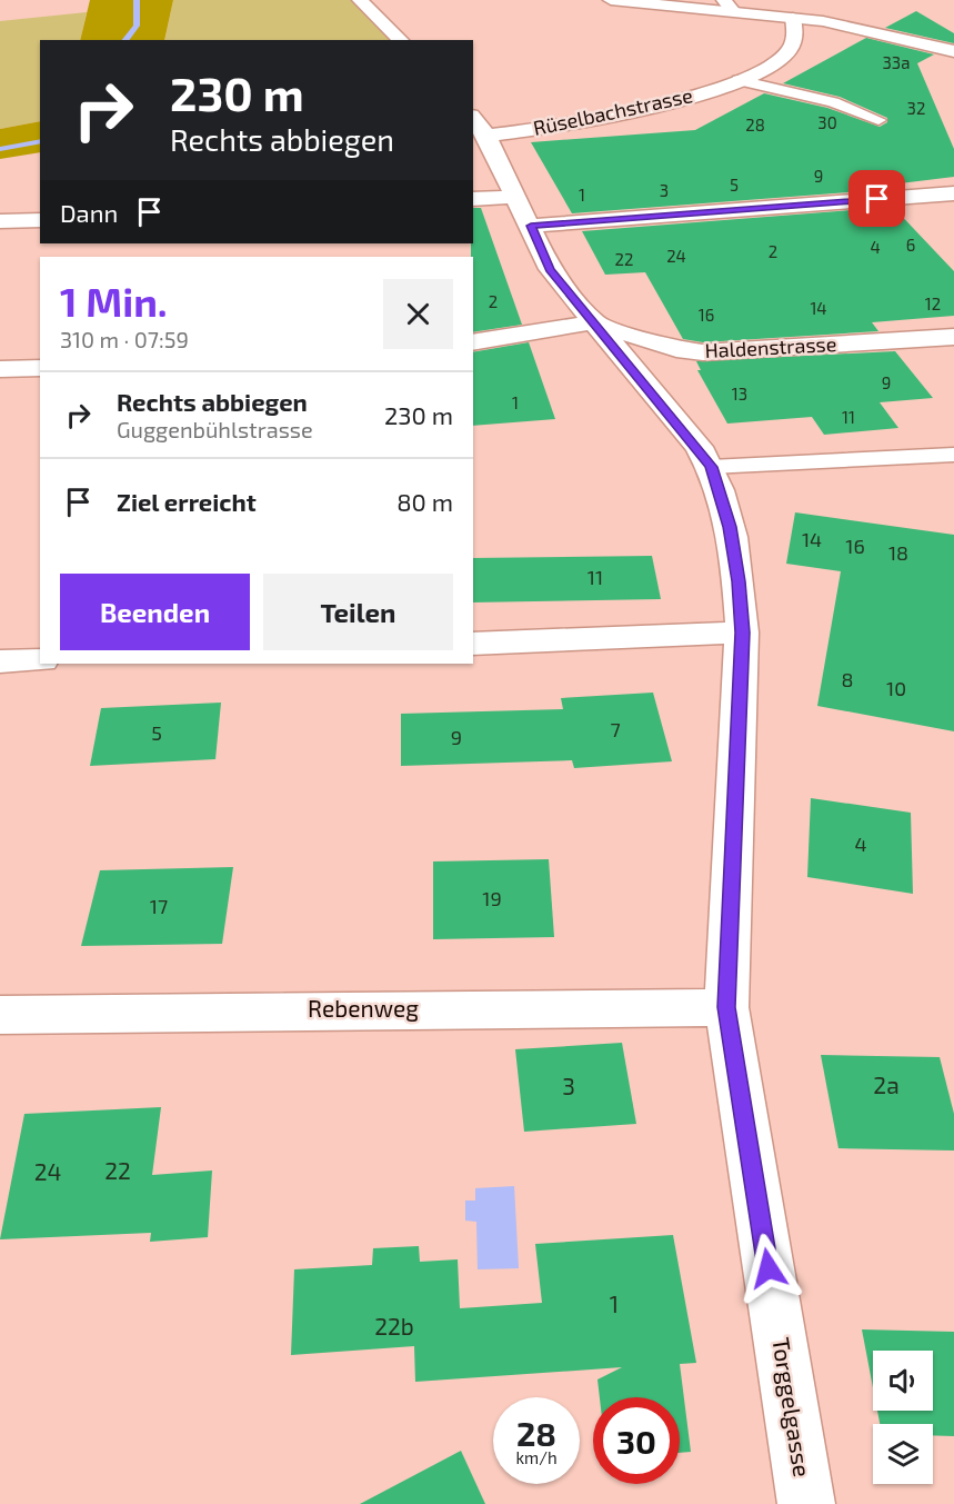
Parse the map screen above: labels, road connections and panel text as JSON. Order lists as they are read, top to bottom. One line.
{"streets":{"street":["Rüselbachstrasse","Haldenstrasse","Rebenweg","Torggelgasse"]},"crossings":[["Rüselbachstrasse","Torggelgasse"],["Haldenstrasse","Torggelgasse"],["Rebenweg","Torggelgasse"]],"house_numbers":["33a","32","30","28","9","5","3","1","6","4","2","24","22","2","12","14","16","9","13","1","11","14","16","18","11","8","10","7","5","9","4","19","17","2a","3","22","24","1","22b"],"page":{"turn":["230 m","Rechts abbiegen"],"then":"Dann","heading":["1 Min.","310 m · 07:59"],"list":[{"name":"Rechts abbiegen","note":"Guggenbühlstrasse","value":"230 m"},{"name":"Ziel erreicht","value":"80 m"}],"buttons":["Beenden","Teilen"],"speed":"28 km/h","limit":"30"}}
